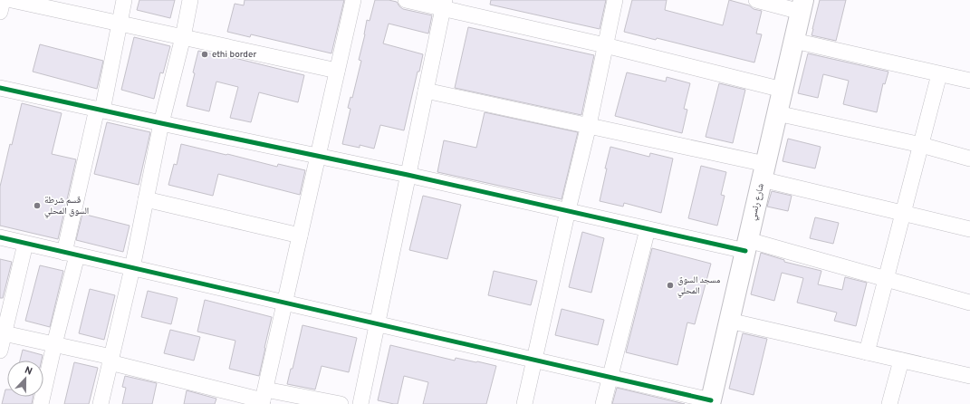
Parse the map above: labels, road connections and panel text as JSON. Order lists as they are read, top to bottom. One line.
{"streets":{"street":["شارع رئسي"]},"places":["ethi border","قسم شرطة السوق المحلي","مسجد السوق المحلي"],"north":"top"}
